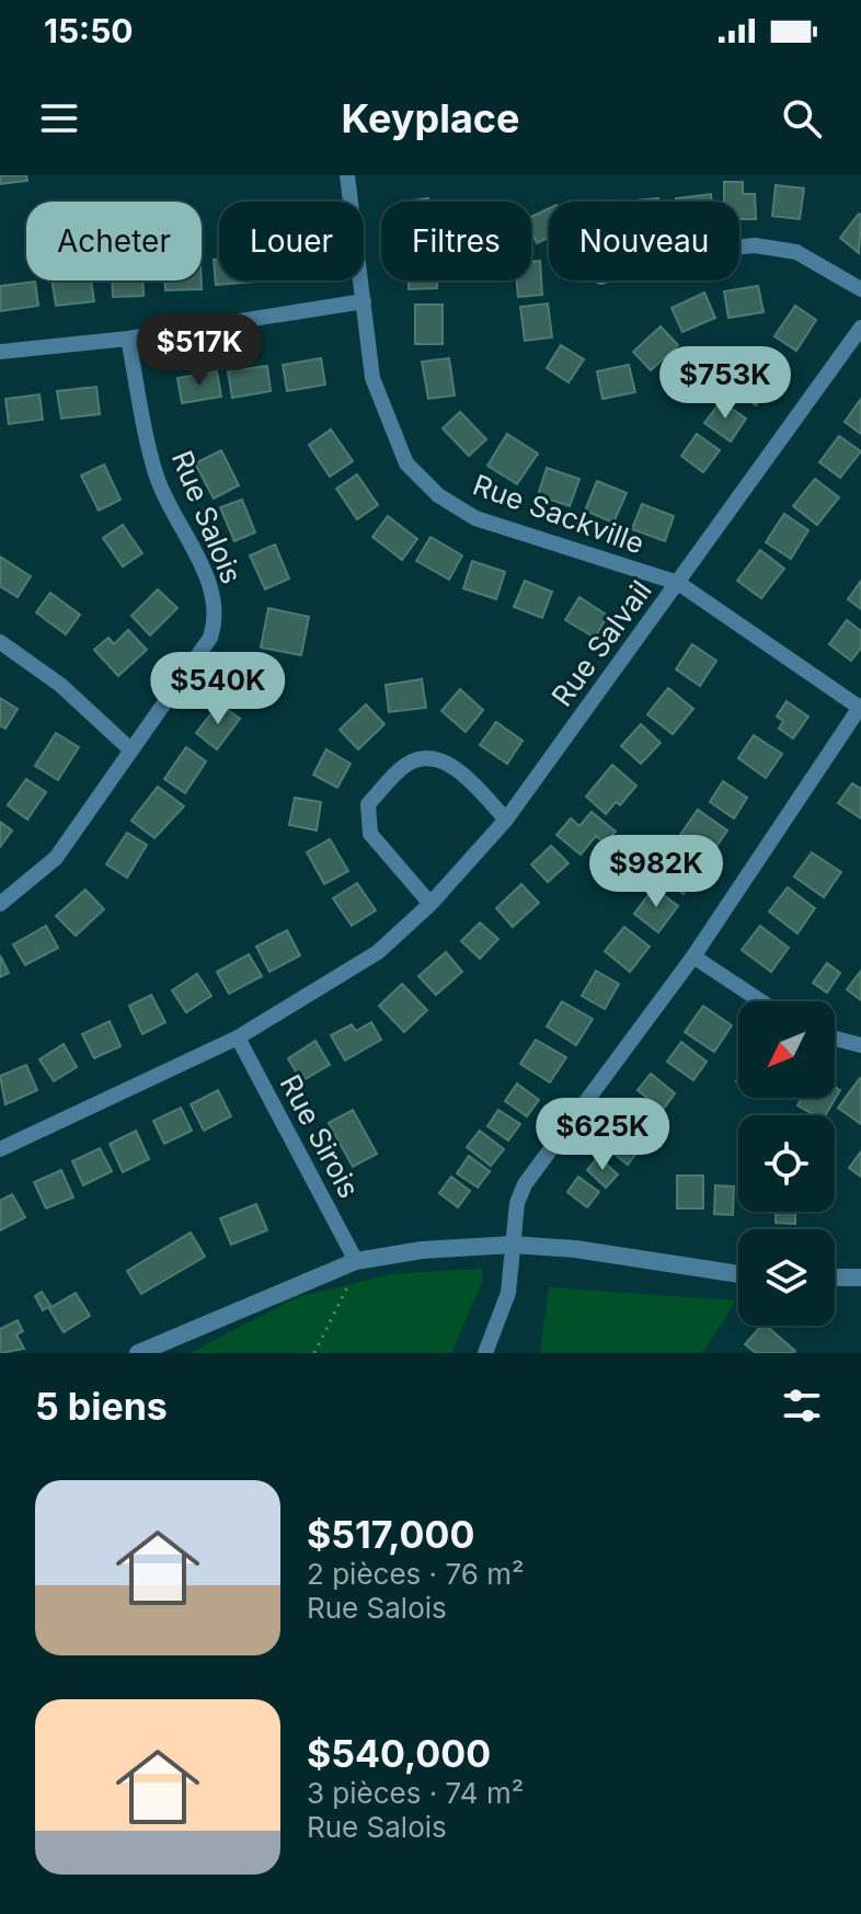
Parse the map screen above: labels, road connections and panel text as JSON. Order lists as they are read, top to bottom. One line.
{"streets":{"street":["Rue Sackville","Rue Salois","Rue Salvail","Rue Sirois"]},"crossings":[["Rue Sackville","Rue Salvail"],["Rue Salvail","Rue Sirois"]],"north":"bottom left","page":{"status":"15:50","header":"Keyplace","chip":["Acheter","Louer","Filtres","Nouveau"],"price":["$517K","$753K","$540K","$982K","$625K"],"heading":"5 biens","list":[{"name":"$517,000","note":"2 pièces · 76 m² · Rue Salois"},{"name":"$540,000","note":"3 pièces · 74 m² · Rue Salois"}]}}
